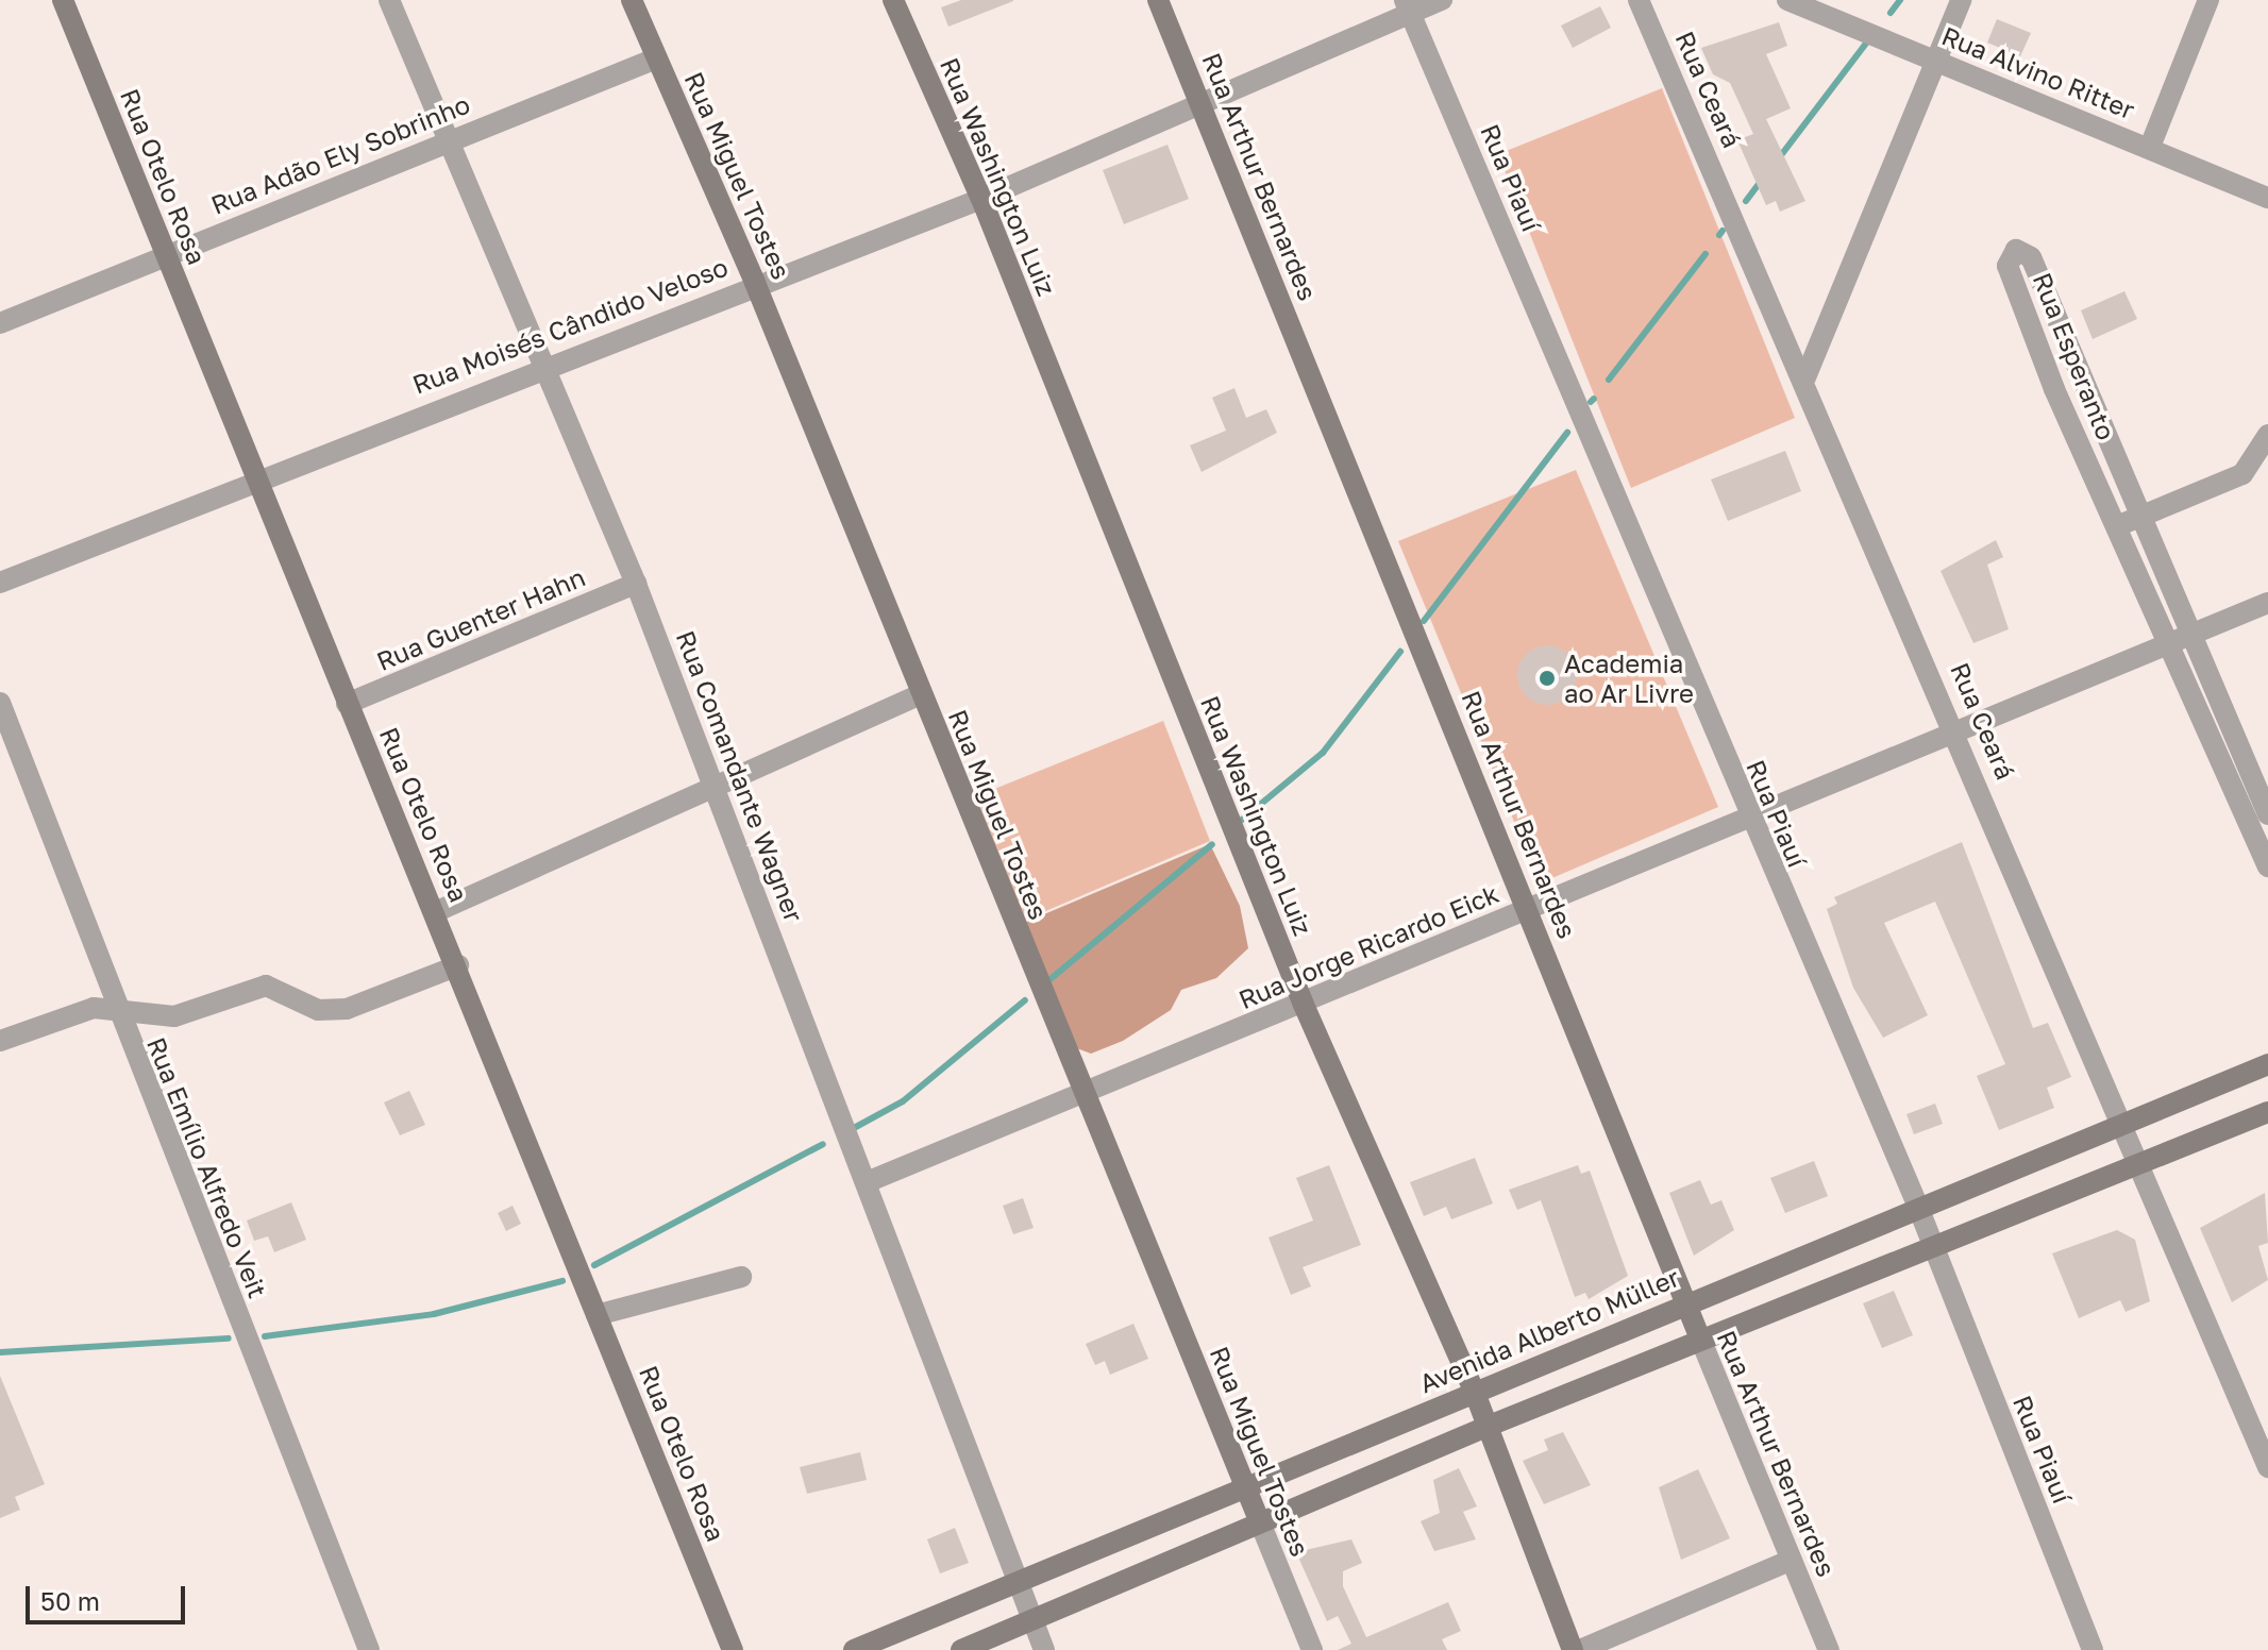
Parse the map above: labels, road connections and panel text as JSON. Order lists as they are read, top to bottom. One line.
{"streets":{"street":["Rua Alvino Ritter","Rua Ceará","Rua Adão Ely Sobrinho","Rua Miguel Tostes","Rua Otelo Rosa","Rua Washington Luiz","Rua Arthur Bernardes","Rua Piauí","Rua Moisés Cândido Veloso","Rua Esperanto","Rua Guenter Hahn","Rua Comandante Wagner","Rua Jorge Ricardo Eick","Rua Emílio Alfredo Veit","Avenida Alberto Müller"]},"crossings":[["Rua Ceará","Rua Jorge Ricardo Eick"],["Rua Ceará","Avenida Alberto Müller"],["Rua Adão Ely Sobrinho","Rua Miguel Tostes"],["Rua Adão Ely Sobrinho","Rua Otelo Rosa"],["Rua Adão Ely Sobrinho","Rua Comandante Wagner"],["Rua Miguel Tostes","Rua Moisés Cândido Veloso"],["Rua Miguel Tostes","Rua Jorge Ricardo Eick"],["Rua Miguel Tostes","Avenida Alberto Müller"],["Rua Otelo Rosa","Rua Moisés Cândido Veloso"],["Rua Otelo Rosa","Rua Guenter Hahn"],["Rua Washington Luiz","Rua Moisés Cândido Veloso"],["Rua Washington Luiz","Rua Jorge Ricardo Eick"],["Rua Washington Luiz","Avenida Alberto Müller"],["Rua Arthur Bernardes","Rua Moisés Cândido Veloso"],["Rua Arthur Bernardes","Rua Jorge Ricardo Eick"],["Rua Arthur Bernardes","Avenida Alberto Müller"],["Rua Piauí","Rua Moisés Cândido Veloso"],["Rua Piauí","Rua Jorge Ricardo Eick"],["Rua Piauí","Avenida Alberto Müller"],["Rua Moisés Cândido Veloso","Rua Comandante Wagner"],["Rua Esperanto","Rua Jorge Ricardo Eick"],["Rua Guenter Hahn","Rua Comandante Wagner"],["Rua Comandante Wagner","Rua Jorge Ricardo Eick"],["Rua Comandante Wagner","Avenida Alberto Müller"]],"places":["Academia ao Ar Livre"],"scale_bar":"50 m"}
